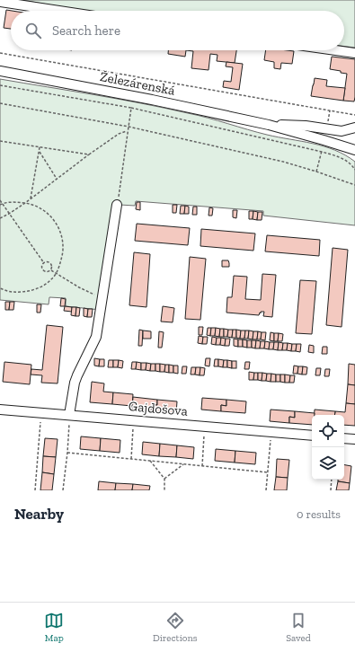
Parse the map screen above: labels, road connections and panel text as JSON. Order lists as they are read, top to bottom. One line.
{"streets":{"street":["Železárenská","Gajdošova"]},"page":{"search":"Search here","heading":["Nearby","0 results"],"nav":["Map","Directions","Saved"]}}
